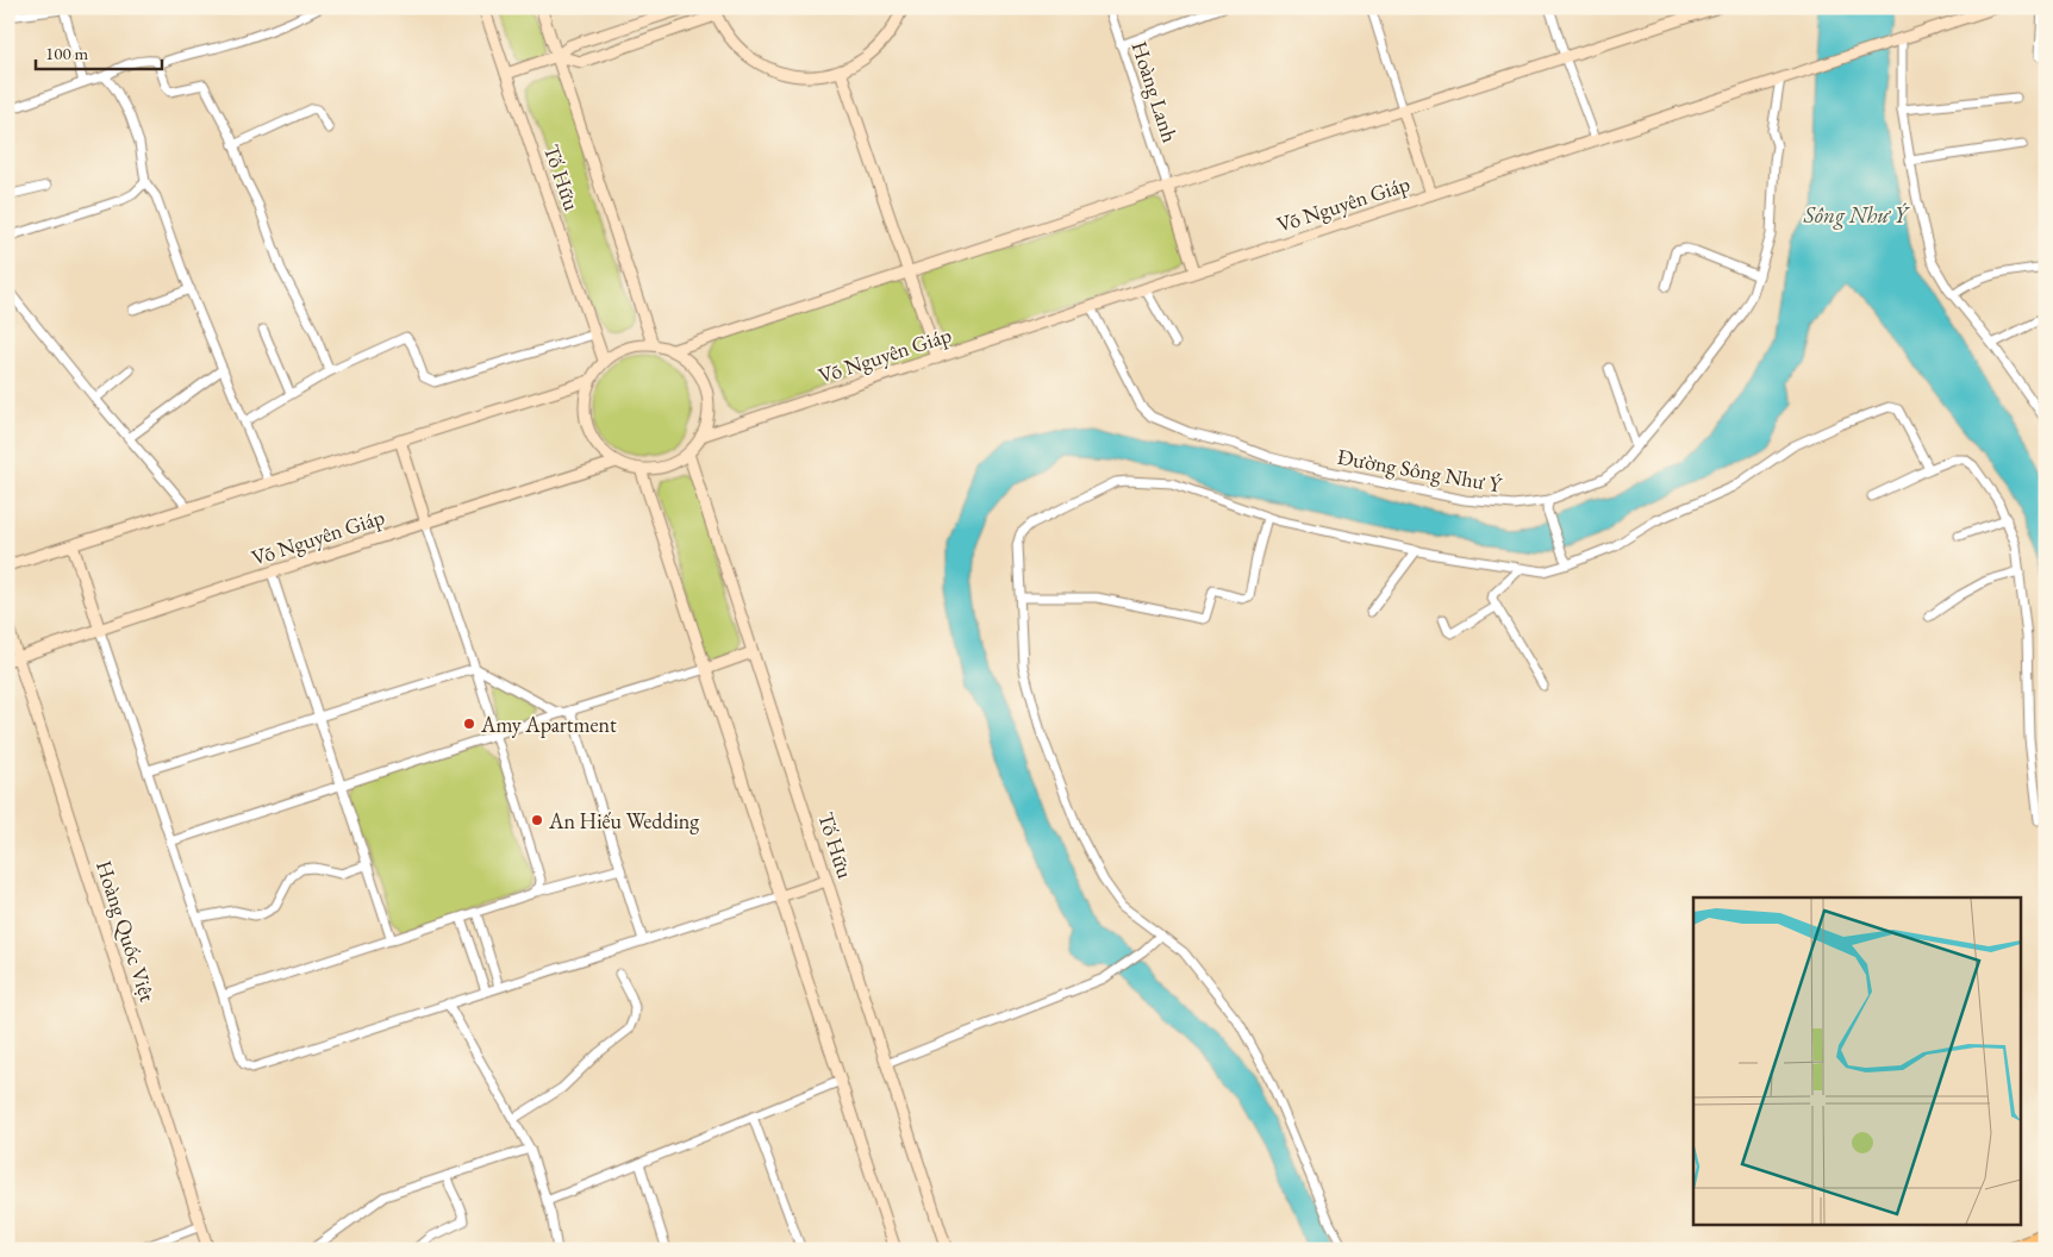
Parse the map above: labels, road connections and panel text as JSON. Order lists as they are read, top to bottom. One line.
{"streets":{"street":["Hoàng Lanh","Tố Hữu","Võ Nguyên Giáp","Đường Sông Như Ý","Hoàng Quốc Việt"]},"crossings":[["Tố Hữu","Võ Nguyên Giáp"],["Võ Nguyên Giáp","Đường Sông Như Ý"],["Võ Nguyên Giáp","Hoàng Quốc Việt"]],"water":["Sông Như Ý"],"places":["Amy Apartment","An Hiếu Wedding"],"scale_bar":"100 m"}
